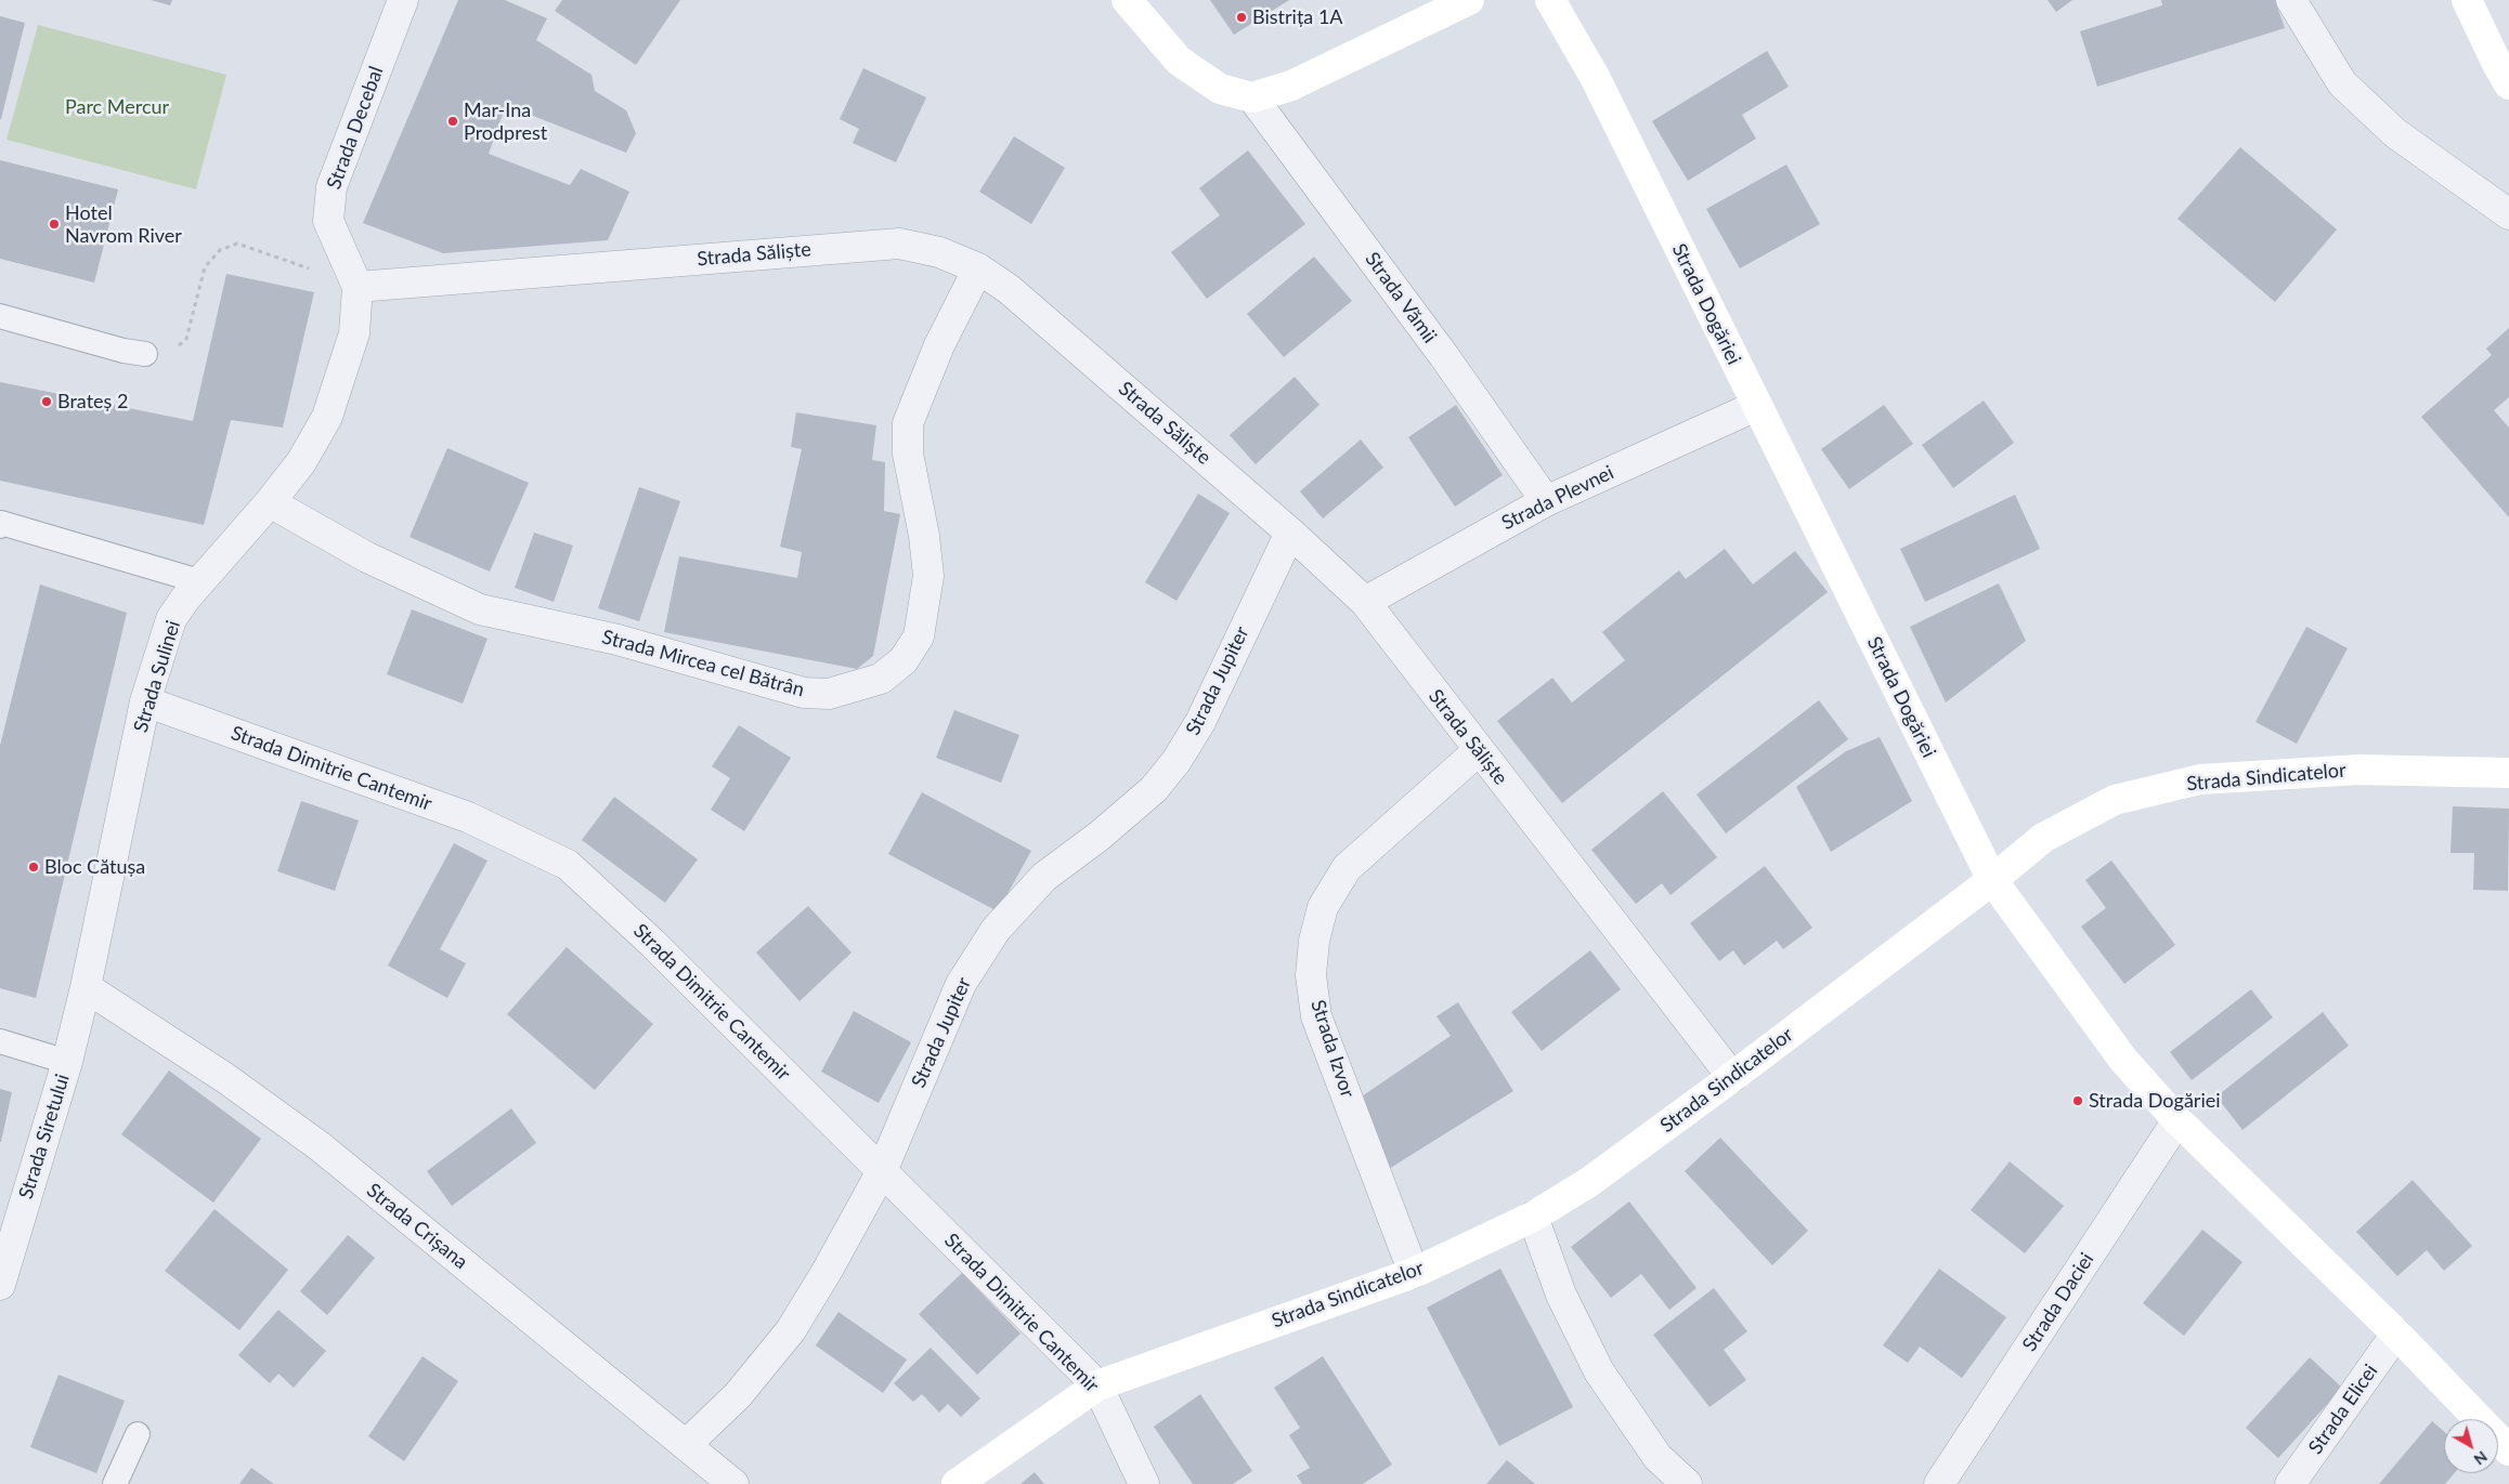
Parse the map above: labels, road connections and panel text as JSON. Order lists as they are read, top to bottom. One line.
{"streets":{"street":["Strada Decebal","Strada Săliște","Strada Vămii","Strada Dogăriei","Strada Plevnei","Strada Mircea cel Bătrân","Strada Sulinei","Strada Jupiter","Strada Dimitrie Cantemir","Strada Sindicatelor","Strada Izvor","Strada Siretului","Strada Crișana","Strada Daciei","Strada Elicei"]},"crossings":[["Strada Decebal","Strada Săliște"],["Strada Decebal","Strada Sulinei"],["Strada Săliște","Strada Plevnei"],["Strada Săliște","Strada Mircea cel Bătrân"],["Strada Săliște","Strada Sulinei"],["Strada Săliște","Strada Jupiter"],["Strada Săliște","Strada Sindicatelor"],["Strada Săliște","Strada Izvor"],["Strada Vămii","Strada Plevnei"],["Strada Dogăriei","Strada Plevnei"],["Strada Dogăriei","Strada Sindicatelor"],["Strada Dogăriei","Strada Daciei"],["Strada Dogăriei","Strada Elicei"],["Strada Mircea cel Bătrân","Strada Sulinei"],["Strada Sulinei","Strada Dimitrie Cantemir"],["Strada Sulinei","Strada Siretului"],["Strada Sulinei","Strada Crișana"],["Strada Jupiter","Strada Dimitrie Cantemir"],["Strada Jupiter","Strada Crișana"],["Strada Dimitrie Cantemir","Strada Sindicatelor"],["Strada Sindicatelor","Strada Izvor"],["Strada Siretului","Strada Crișana"]],"parks":["Parc Mercur"],"places":["Bistrița 1A","Mar-Ina Prodprest","Hotel Navrom River","Brateș 2","Bloc Cătușa","Strada Dogăriei"],"north":"bottom right"}
